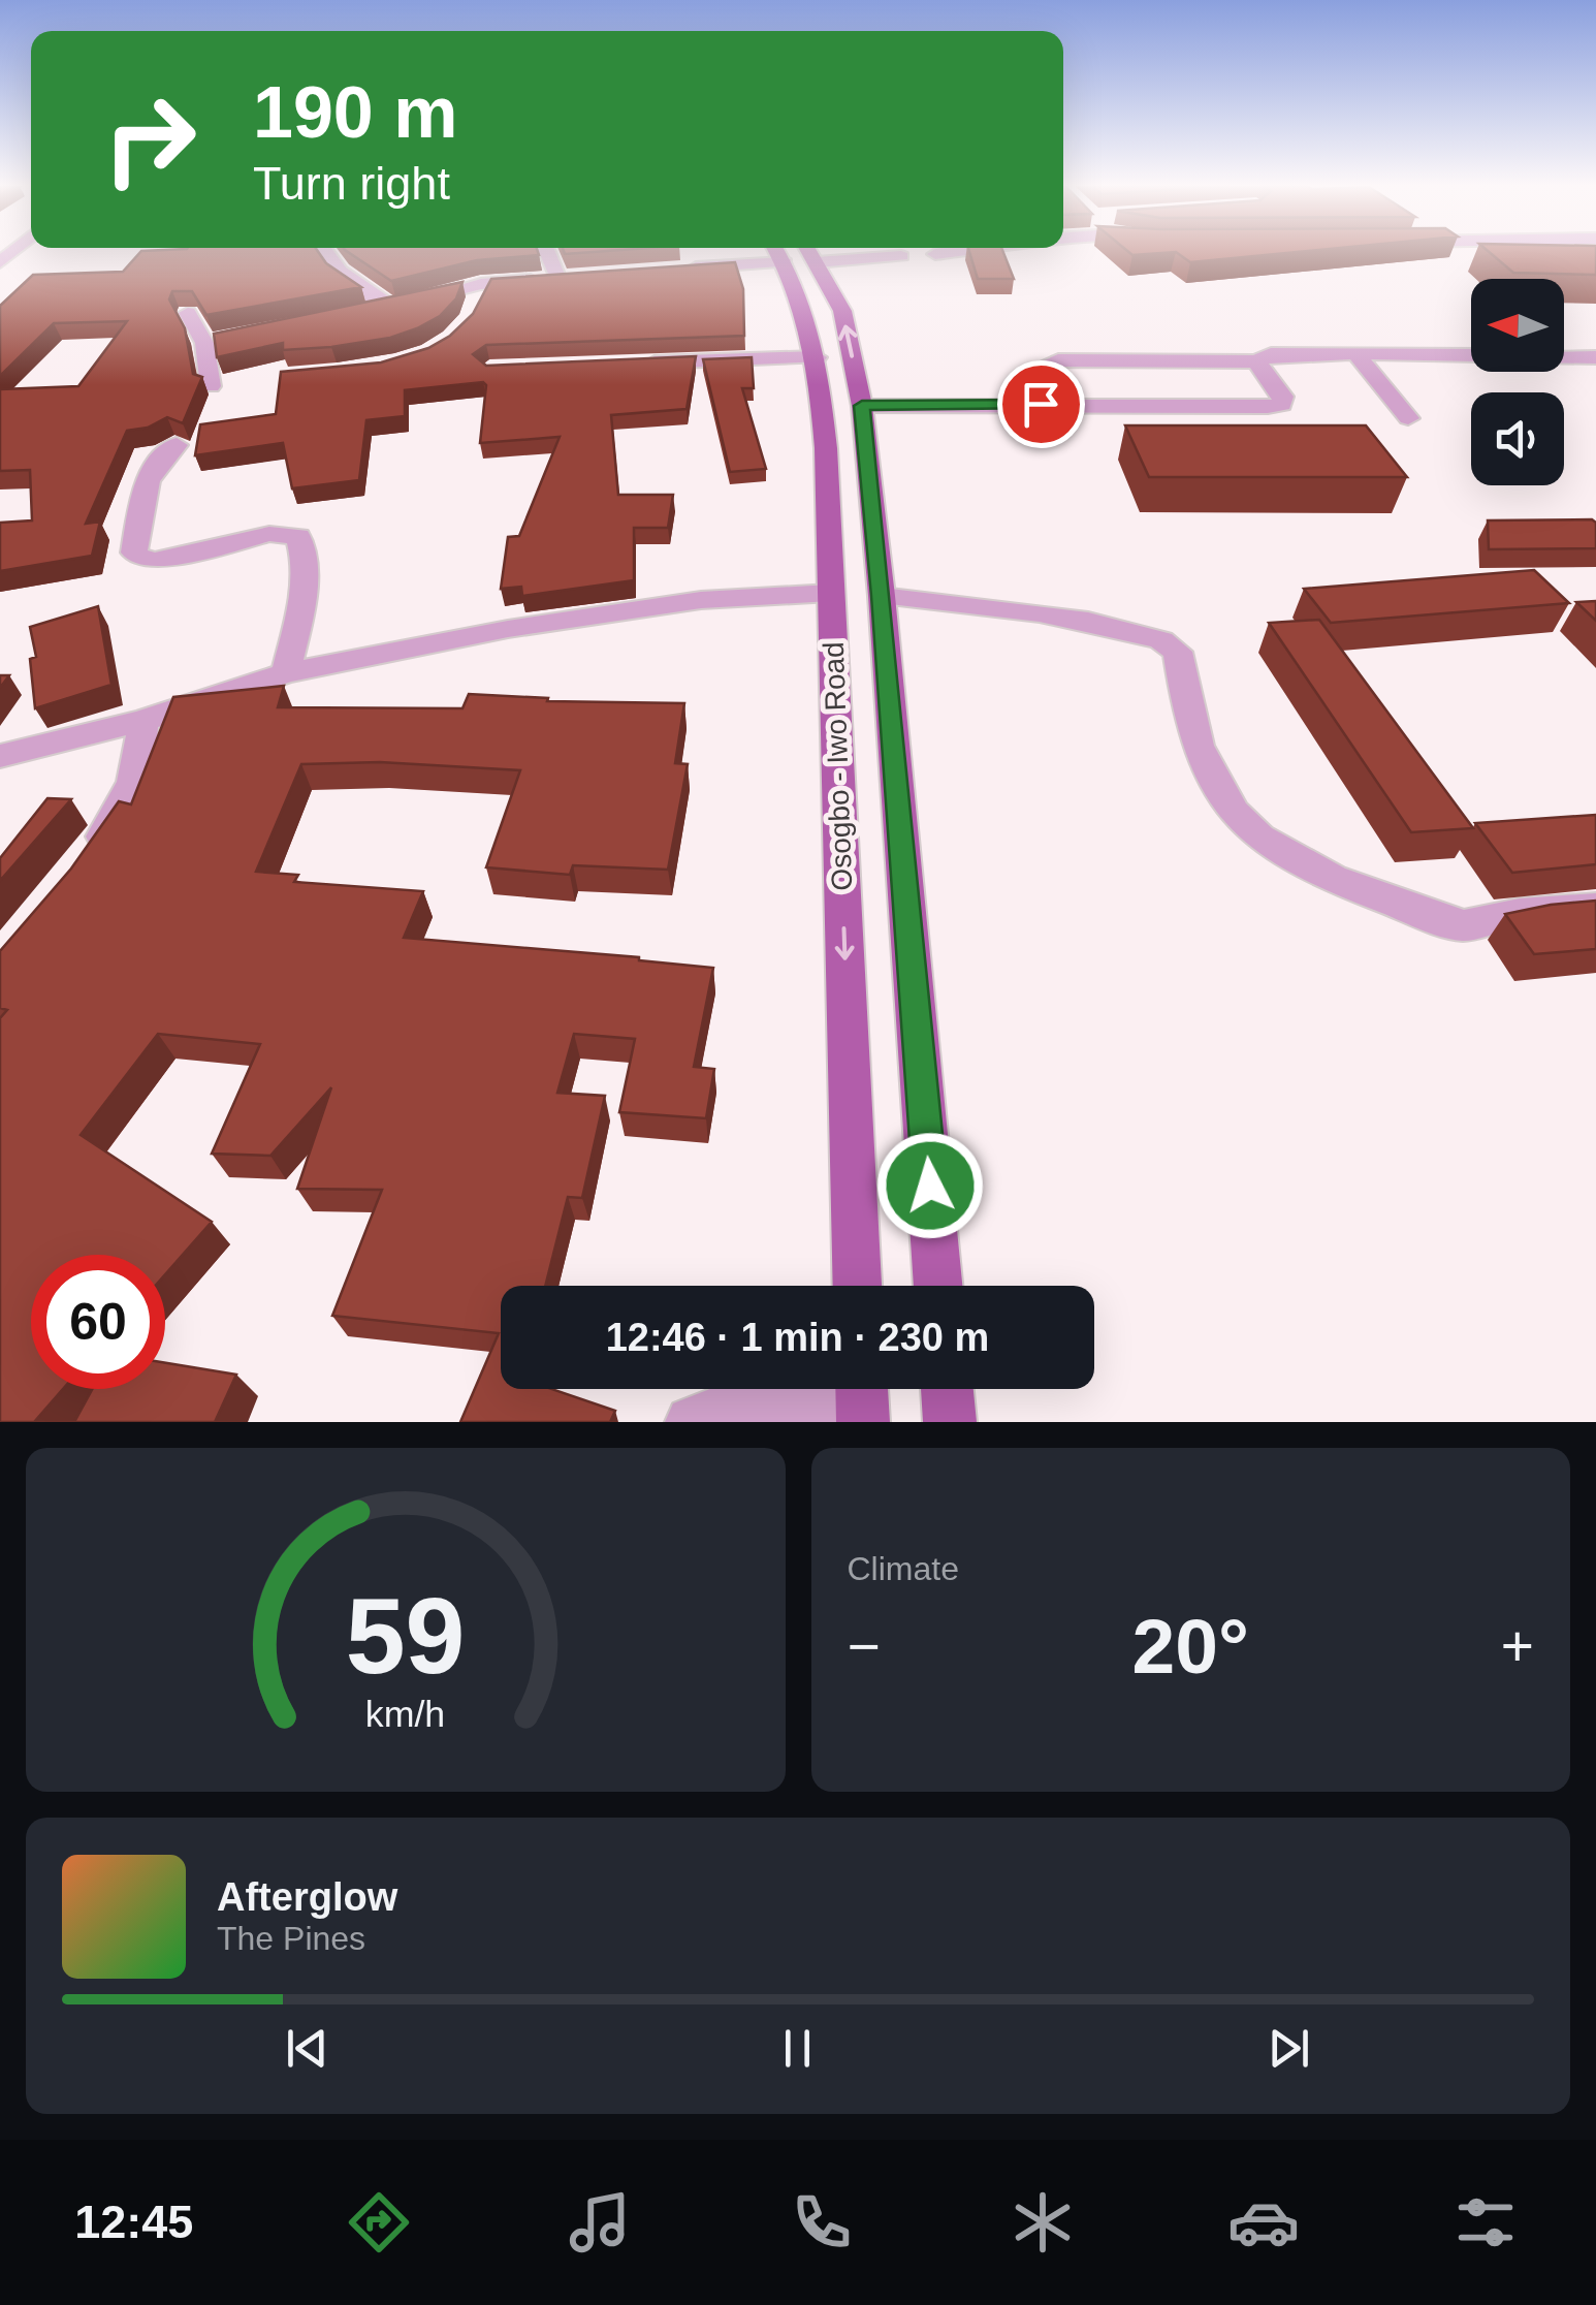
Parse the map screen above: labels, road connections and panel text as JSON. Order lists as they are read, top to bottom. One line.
{"streets":{"main road":["Osogbo - Iwo Road"]},"north":"left","page":{"turn":["190 m","Turn right"],"limit":"60","trip":"12:46 · 1 min · 230 m","tile":"Climate","heat":["−","20°","+"],"song":["Afterglow","The Pines"],"tabs":"12:45","gauge":["59","km/h"]}}
